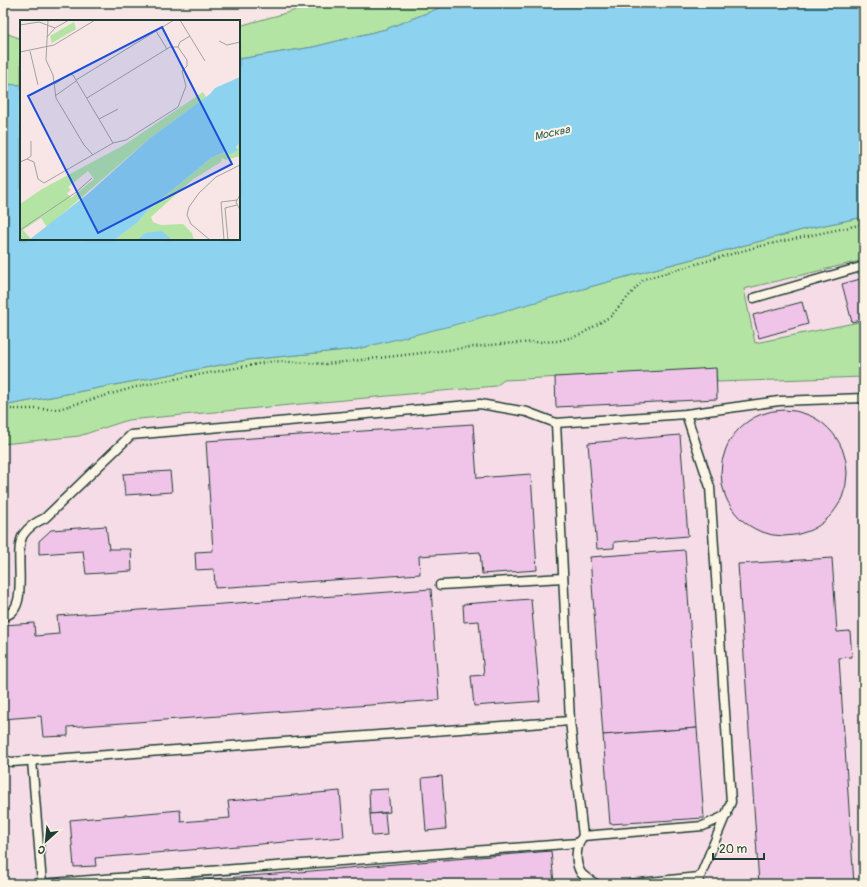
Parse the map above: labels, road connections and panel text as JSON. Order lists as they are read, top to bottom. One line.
{"water":["Москва"],"scale_bar":"20 m","north":"bottom left"}
